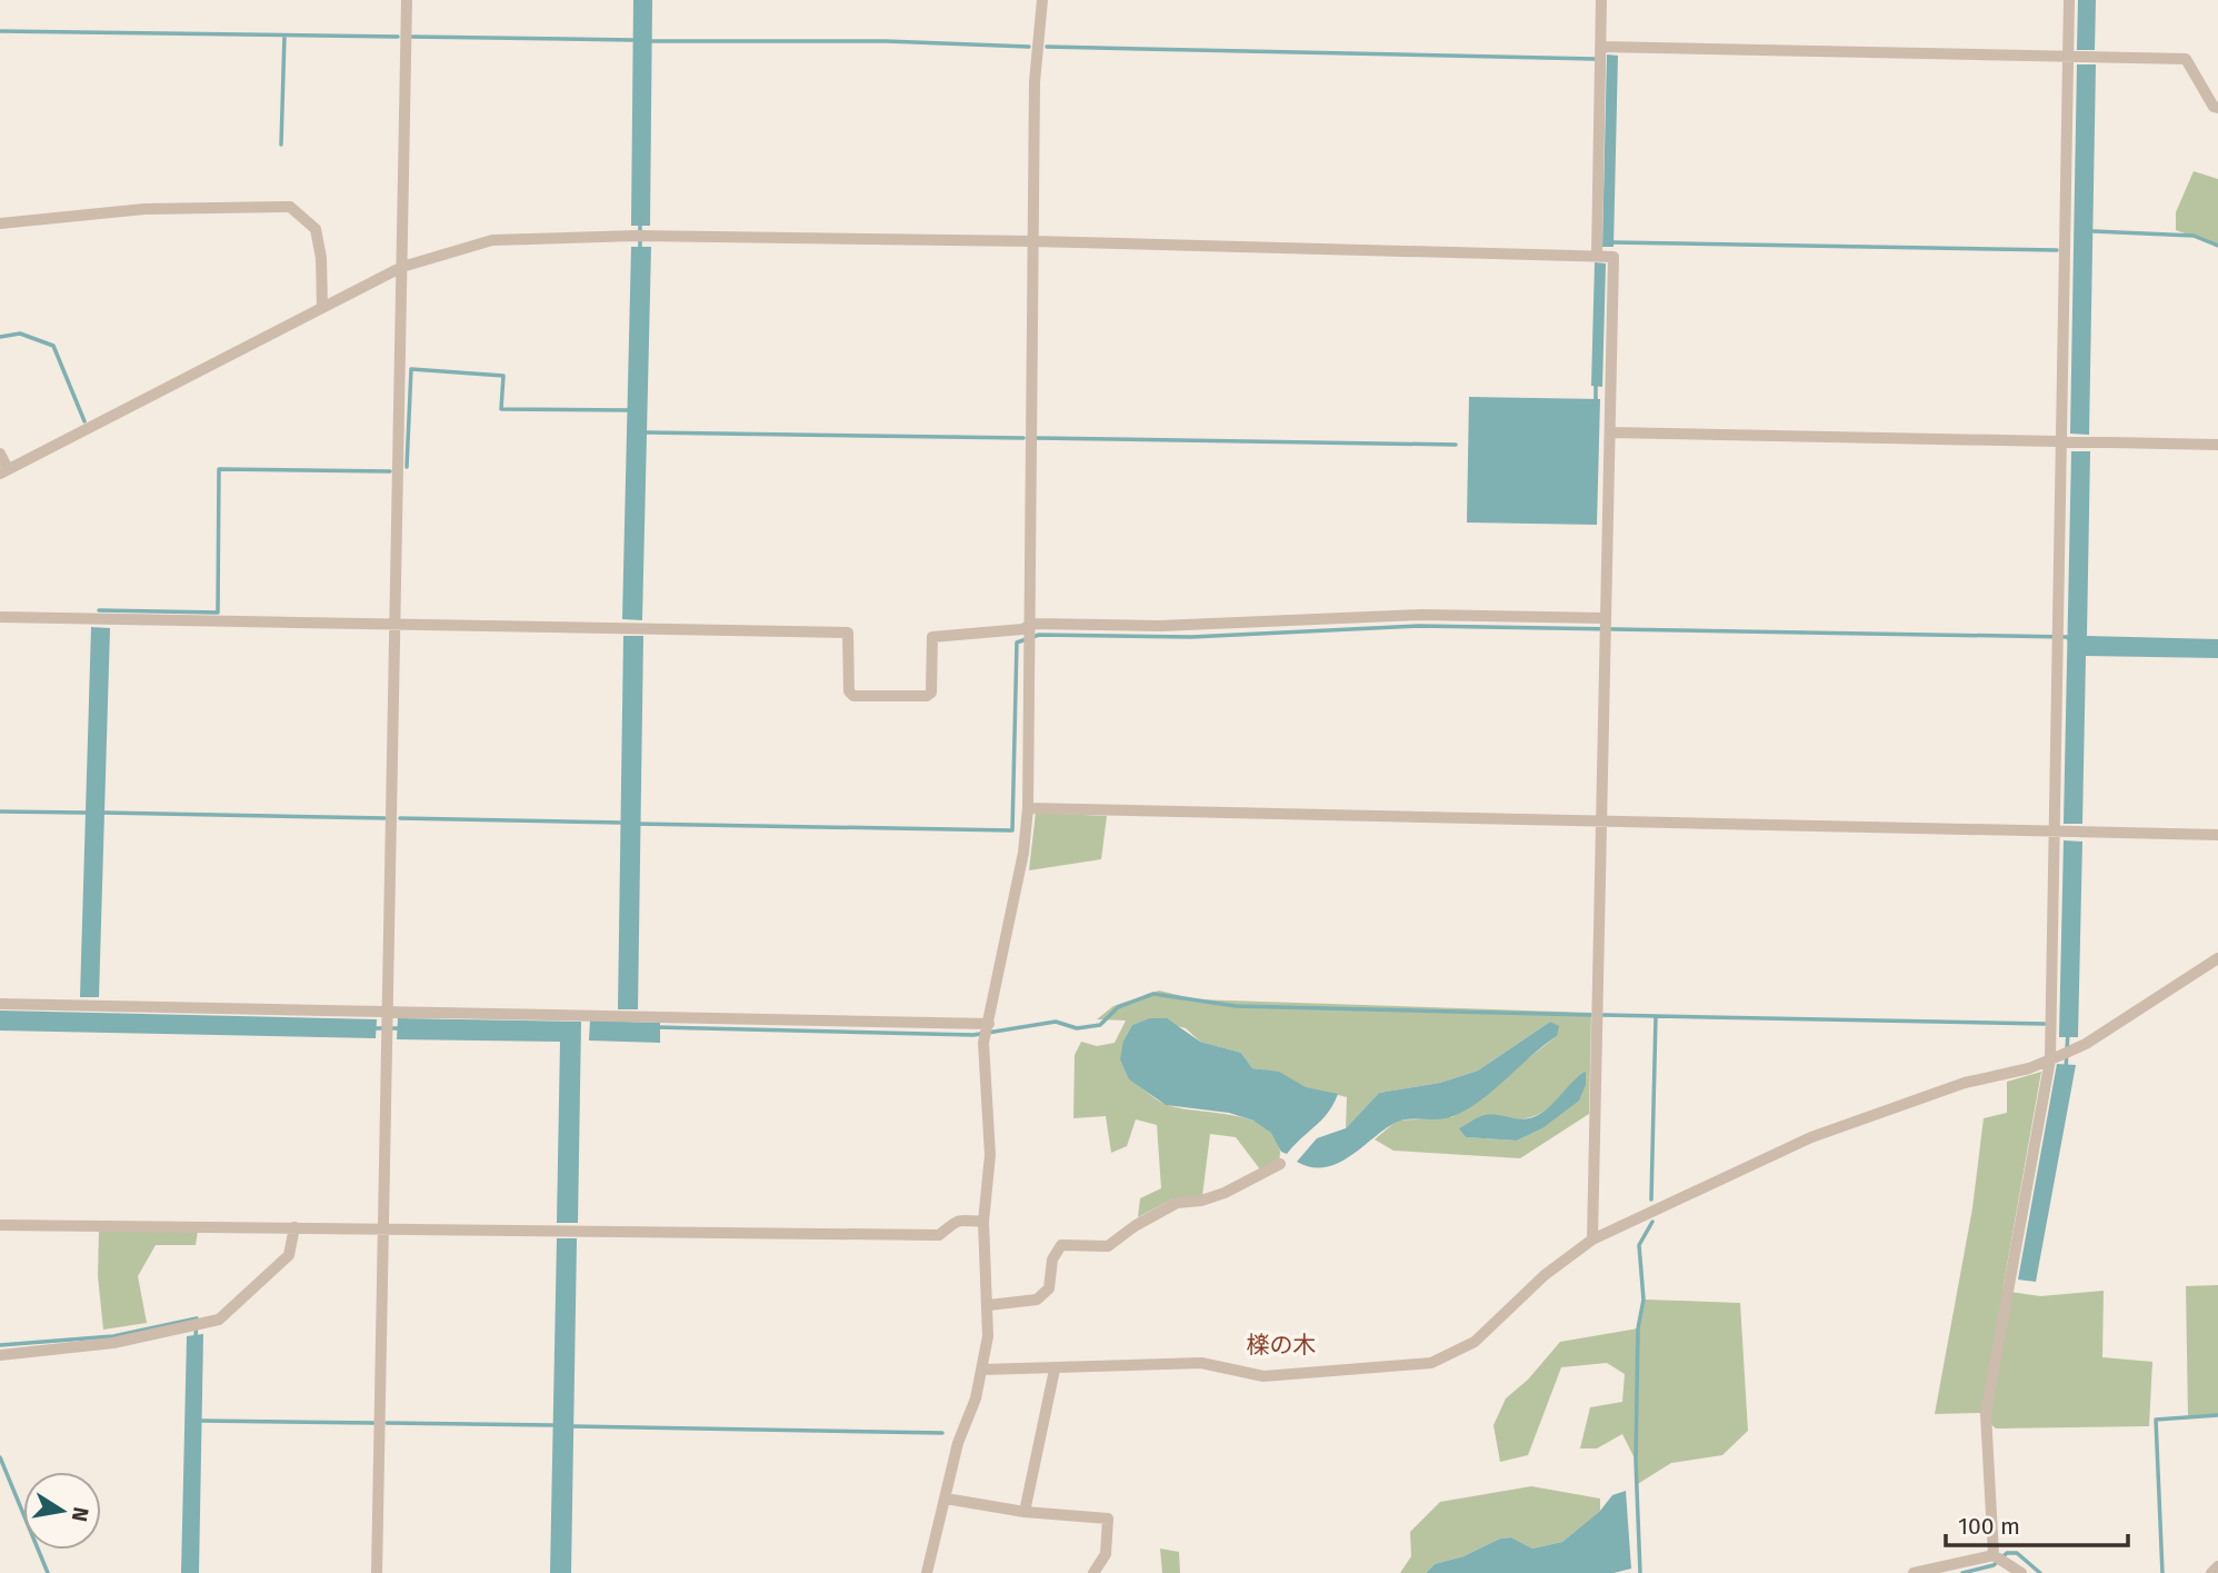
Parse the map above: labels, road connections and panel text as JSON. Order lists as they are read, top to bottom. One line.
{"districts":["檪の木"],"scale_bar":"100 m","north":"right"}
